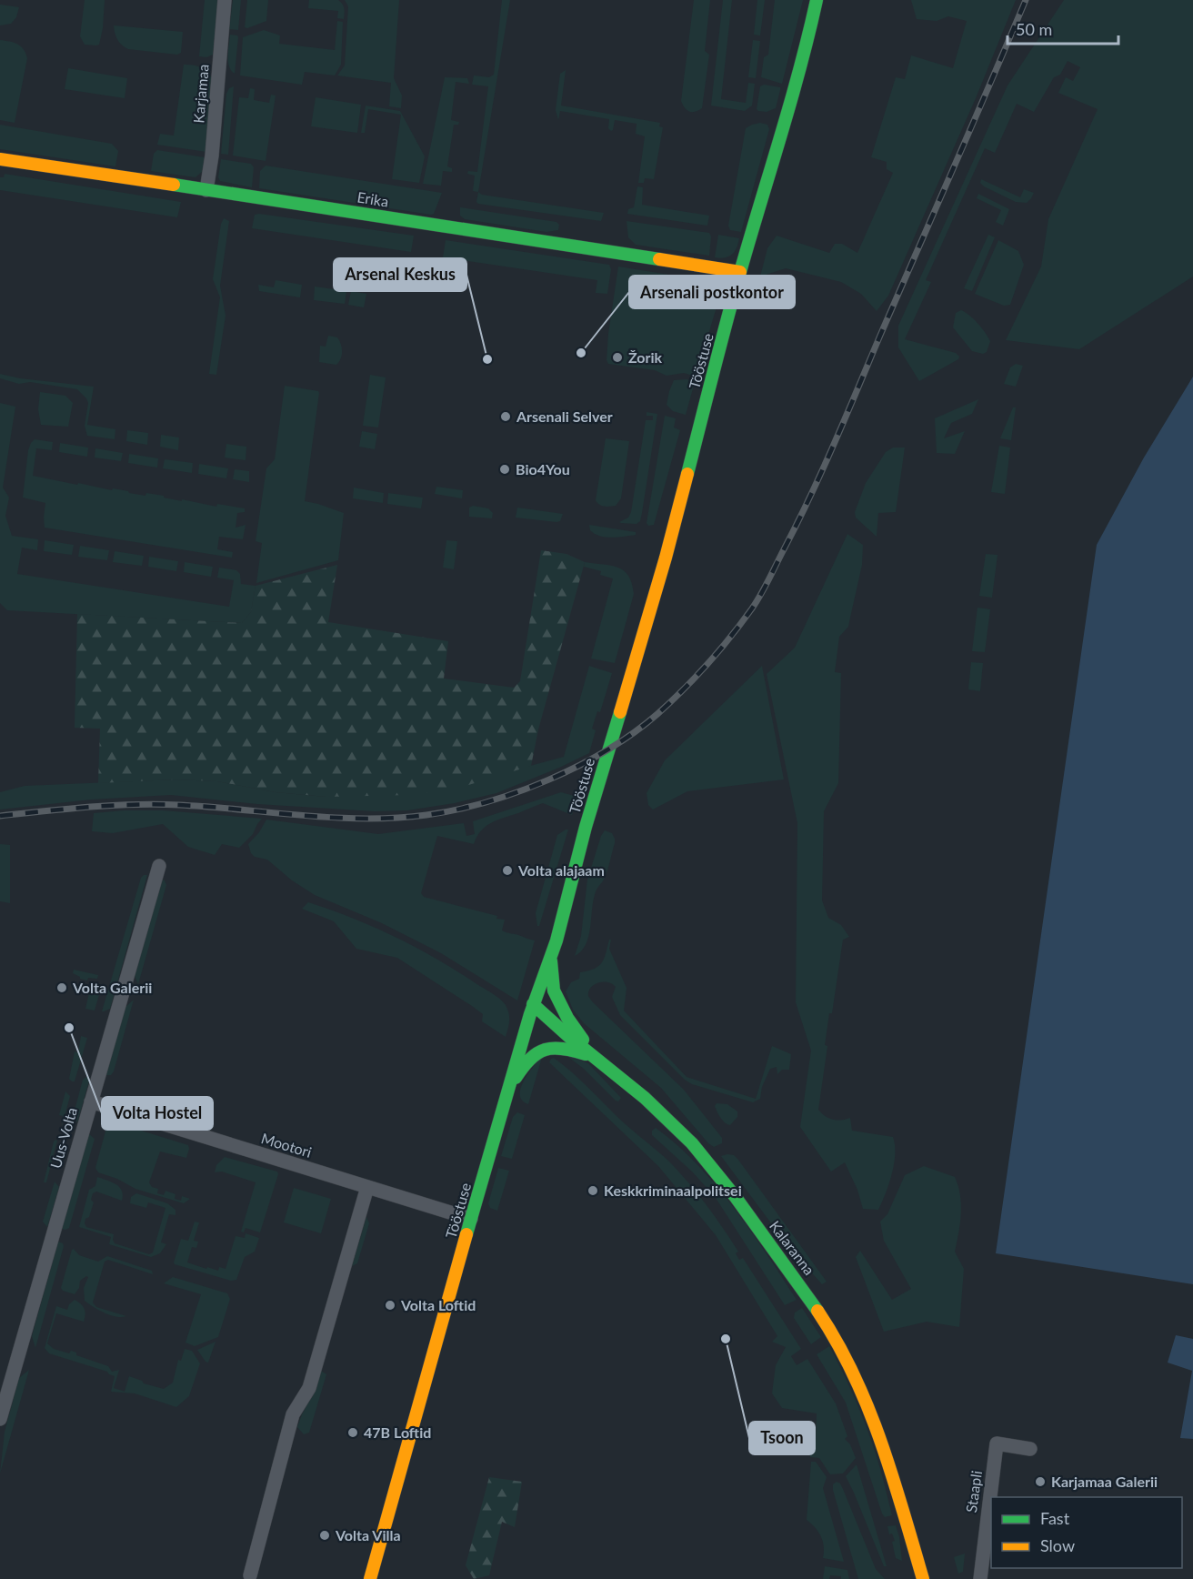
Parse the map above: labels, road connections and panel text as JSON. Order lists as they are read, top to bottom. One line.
{"streets":{"street":["Karjamaa","Erika","Tööstuse","Uus-Volta","Mootori","Kalaranna","Staapli"]},"crossings":[["Karjamaa","Erika"],["Erika","Tööstuse"],["Tööstuse","Mootori"],["Tööstuse","Kalaranna"],["Uus-Volta","Mootori"]],"places":["Arsenali postkontor","Žorik","Arsenal Keskus","Arsenali Selver","Bio4You","Volta alajaam","Volta Galerii","Volta Hostel","Keskkriminaalpolitsei","Volta Loftid","Tsoon","47B Loftid","Karjamaa Galerii","Volta Villa"],"legend":["Fast","Slow"],"scale_bar":"50 m"}
